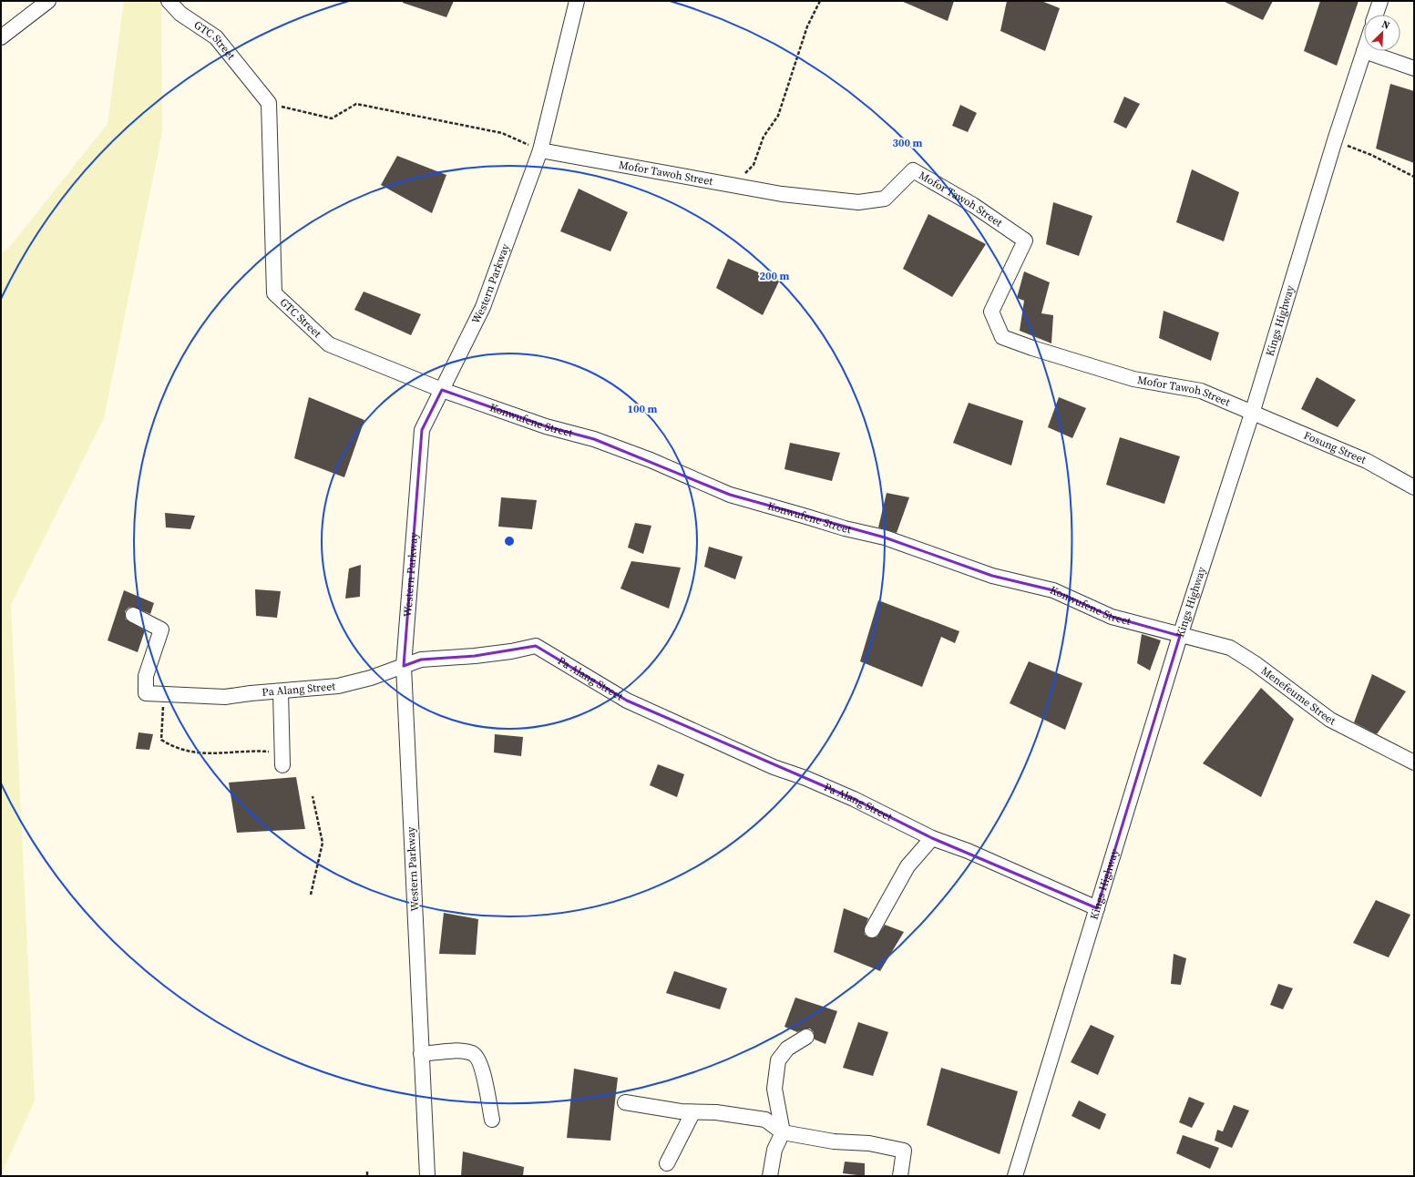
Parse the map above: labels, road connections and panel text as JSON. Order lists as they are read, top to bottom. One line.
{"streets":{"street":["GTC Street","Mofor Tawoh Street","Western Parkway","Kings Highway","Konwufene Street","Fosung Street","Pa Alang Street","Menefeume Street"]},"crossings":[["GTC Street","Western Parkway"],["GTC Street","Konwufene Street"],["Mofor Tawoh Street","Western Parkway"],["Mofor Tawoh Street","Kings Highway"],["Mofor Tawoh Street","Fosung Street"],["Western Parkway","Konwufene Street"],["Western Parkway","Pa Alang Street"],["Kings Highway","Konwufene Street"],["Kings Highway","Fosung Street"],["Kings Highway","Pa Alang Street"],["Kings Highway","Menefeume Street"],["Konwufene Street","Menefeume Street"]],"north":"top right","rings":["300 m","200 m","100 m"]}
